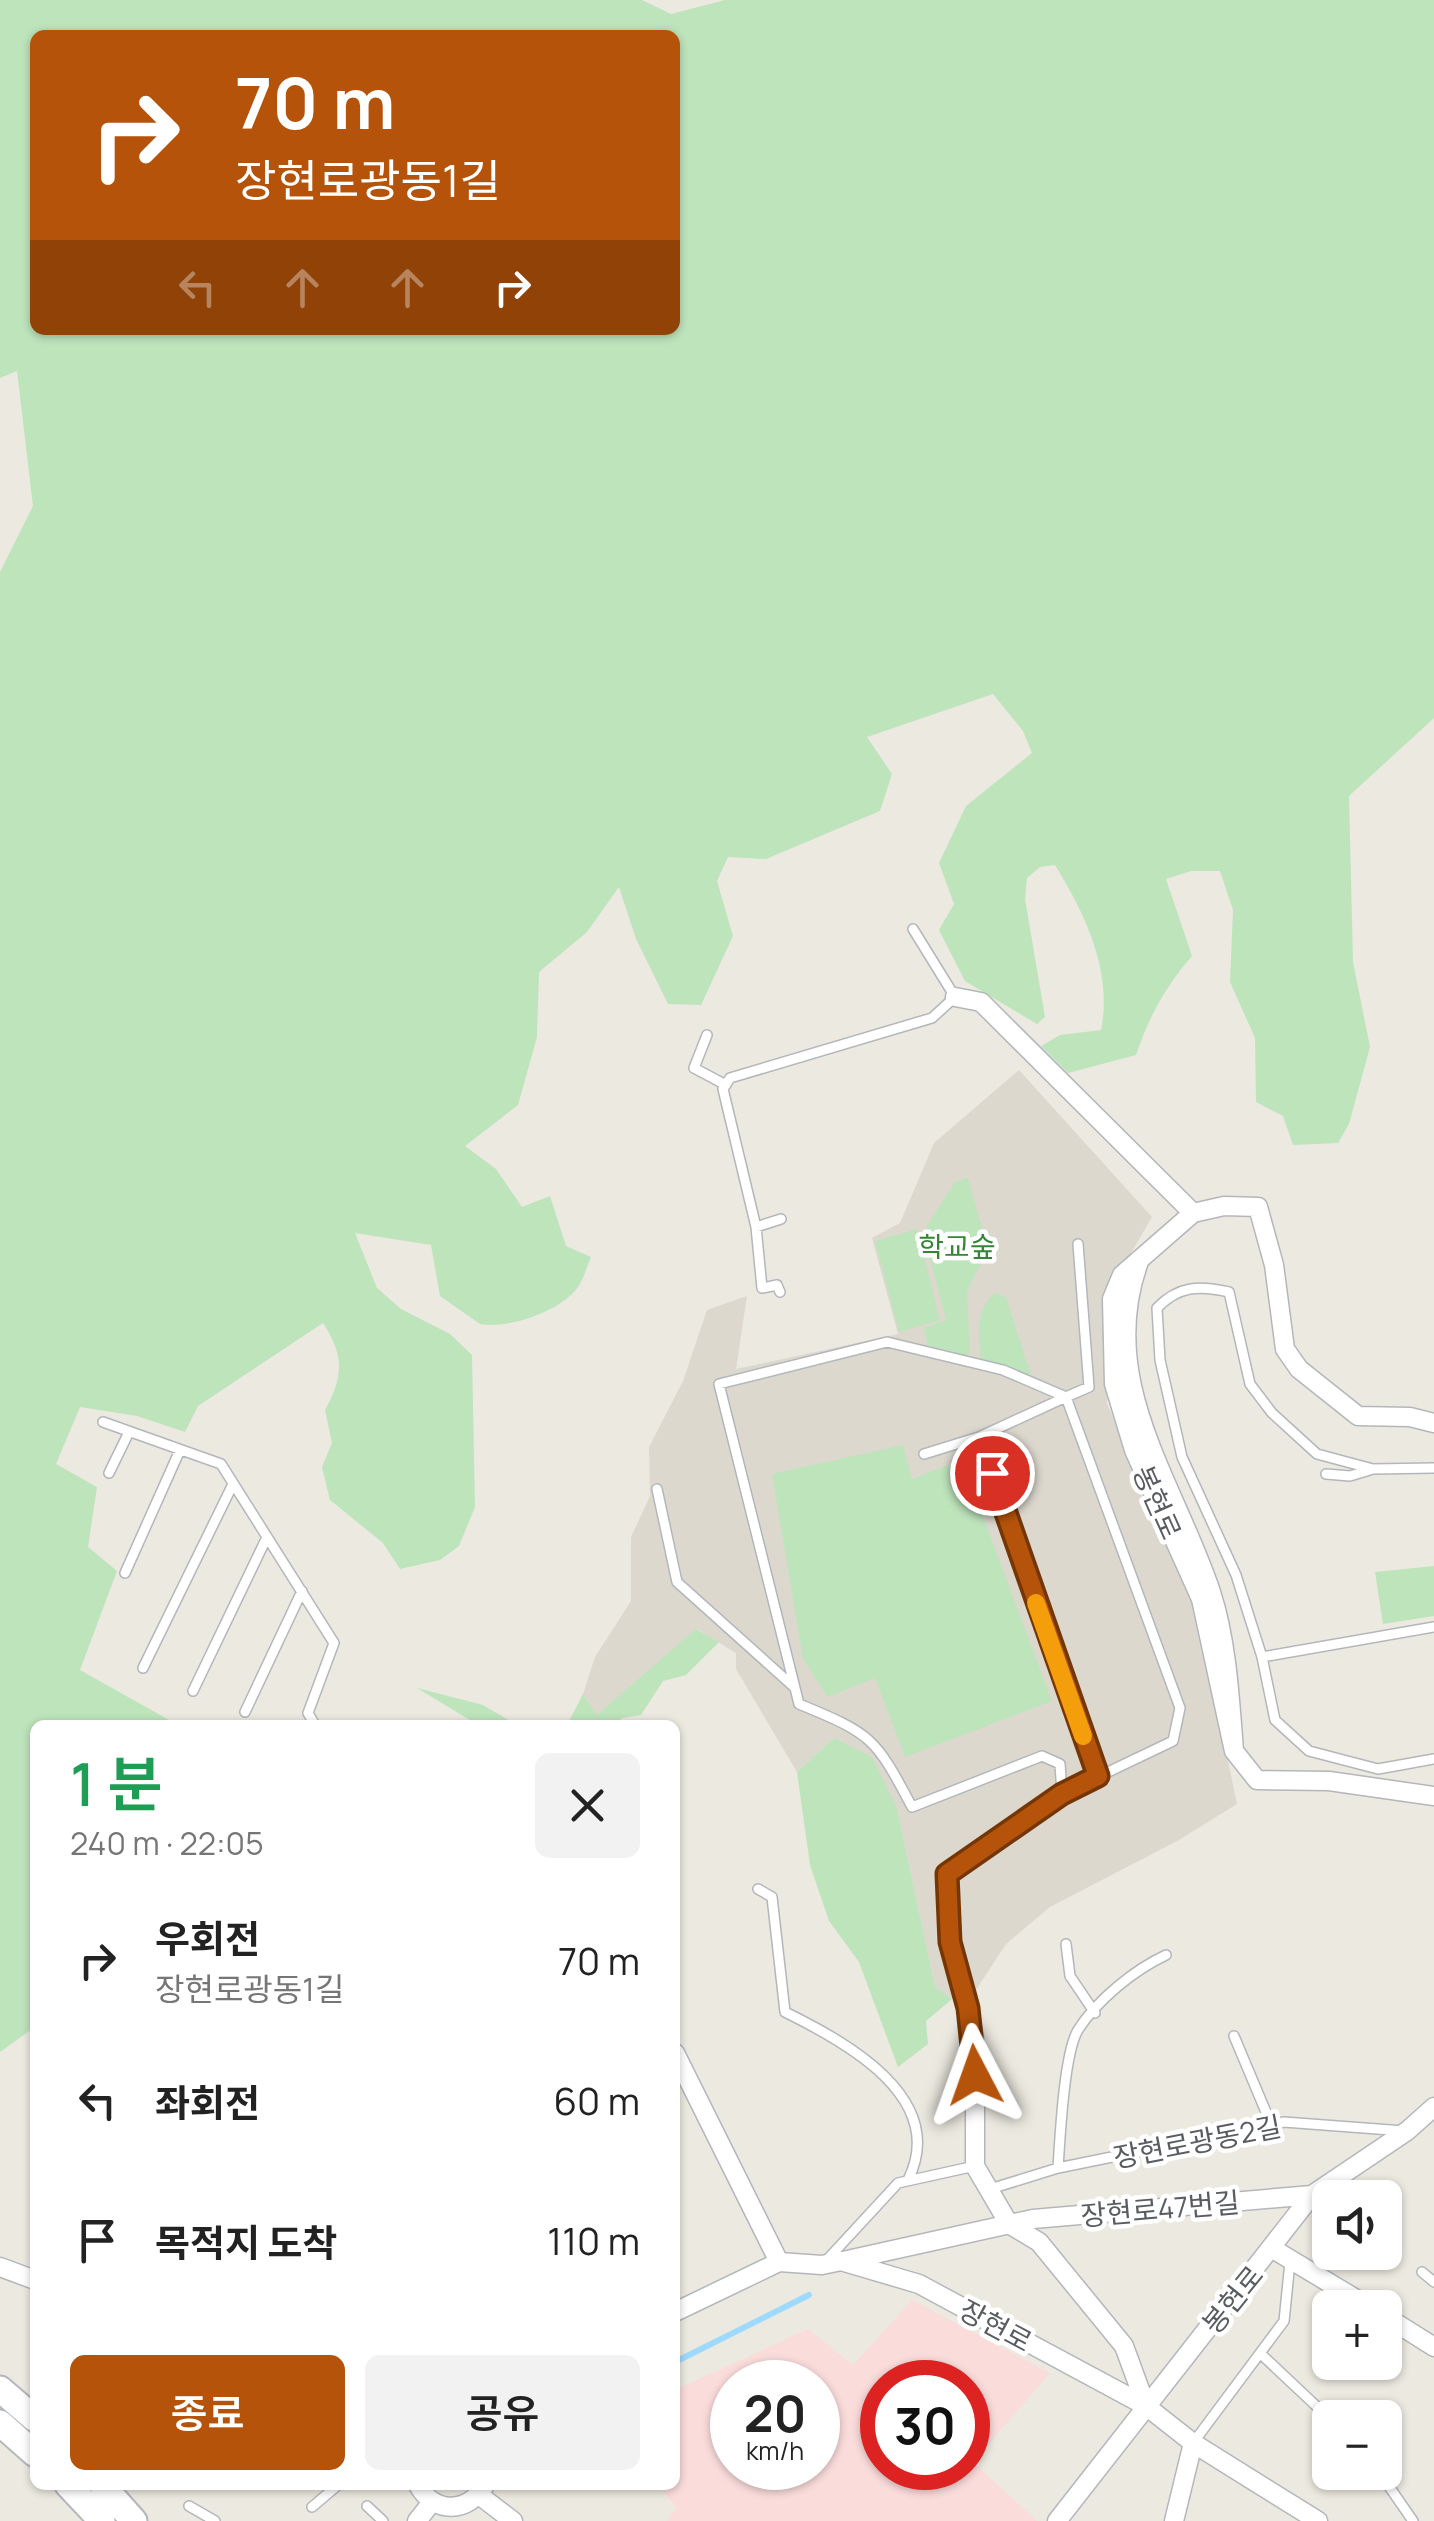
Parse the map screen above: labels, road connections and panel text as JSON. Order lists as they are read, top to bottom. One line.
{"streets":{"street":["봉현로","장현로47번길","장현로"],"lane":["장현로광동2길"]},"crossings":[["봉현로","장현로광동2길"],["봉현로","장현로47번길"],["봉현로","장현로"],["장현로47번길","장현로"]],"parks":["학교숲"],"page":{"turn":["70 m","장현로광동1길"],"heading":["1 분","240 m · 22:05"],"list":[{"name":"우회전","note":"장현로광동1길","value":"70 m"},{"name":"좌회전","value":"60 m"},{"name":"목적지 도착","value":"110 m"}],"map_buttons":["+","−"],"buttons":["종료","공유"],"speed":"20 km/h","limit":"30"}}
